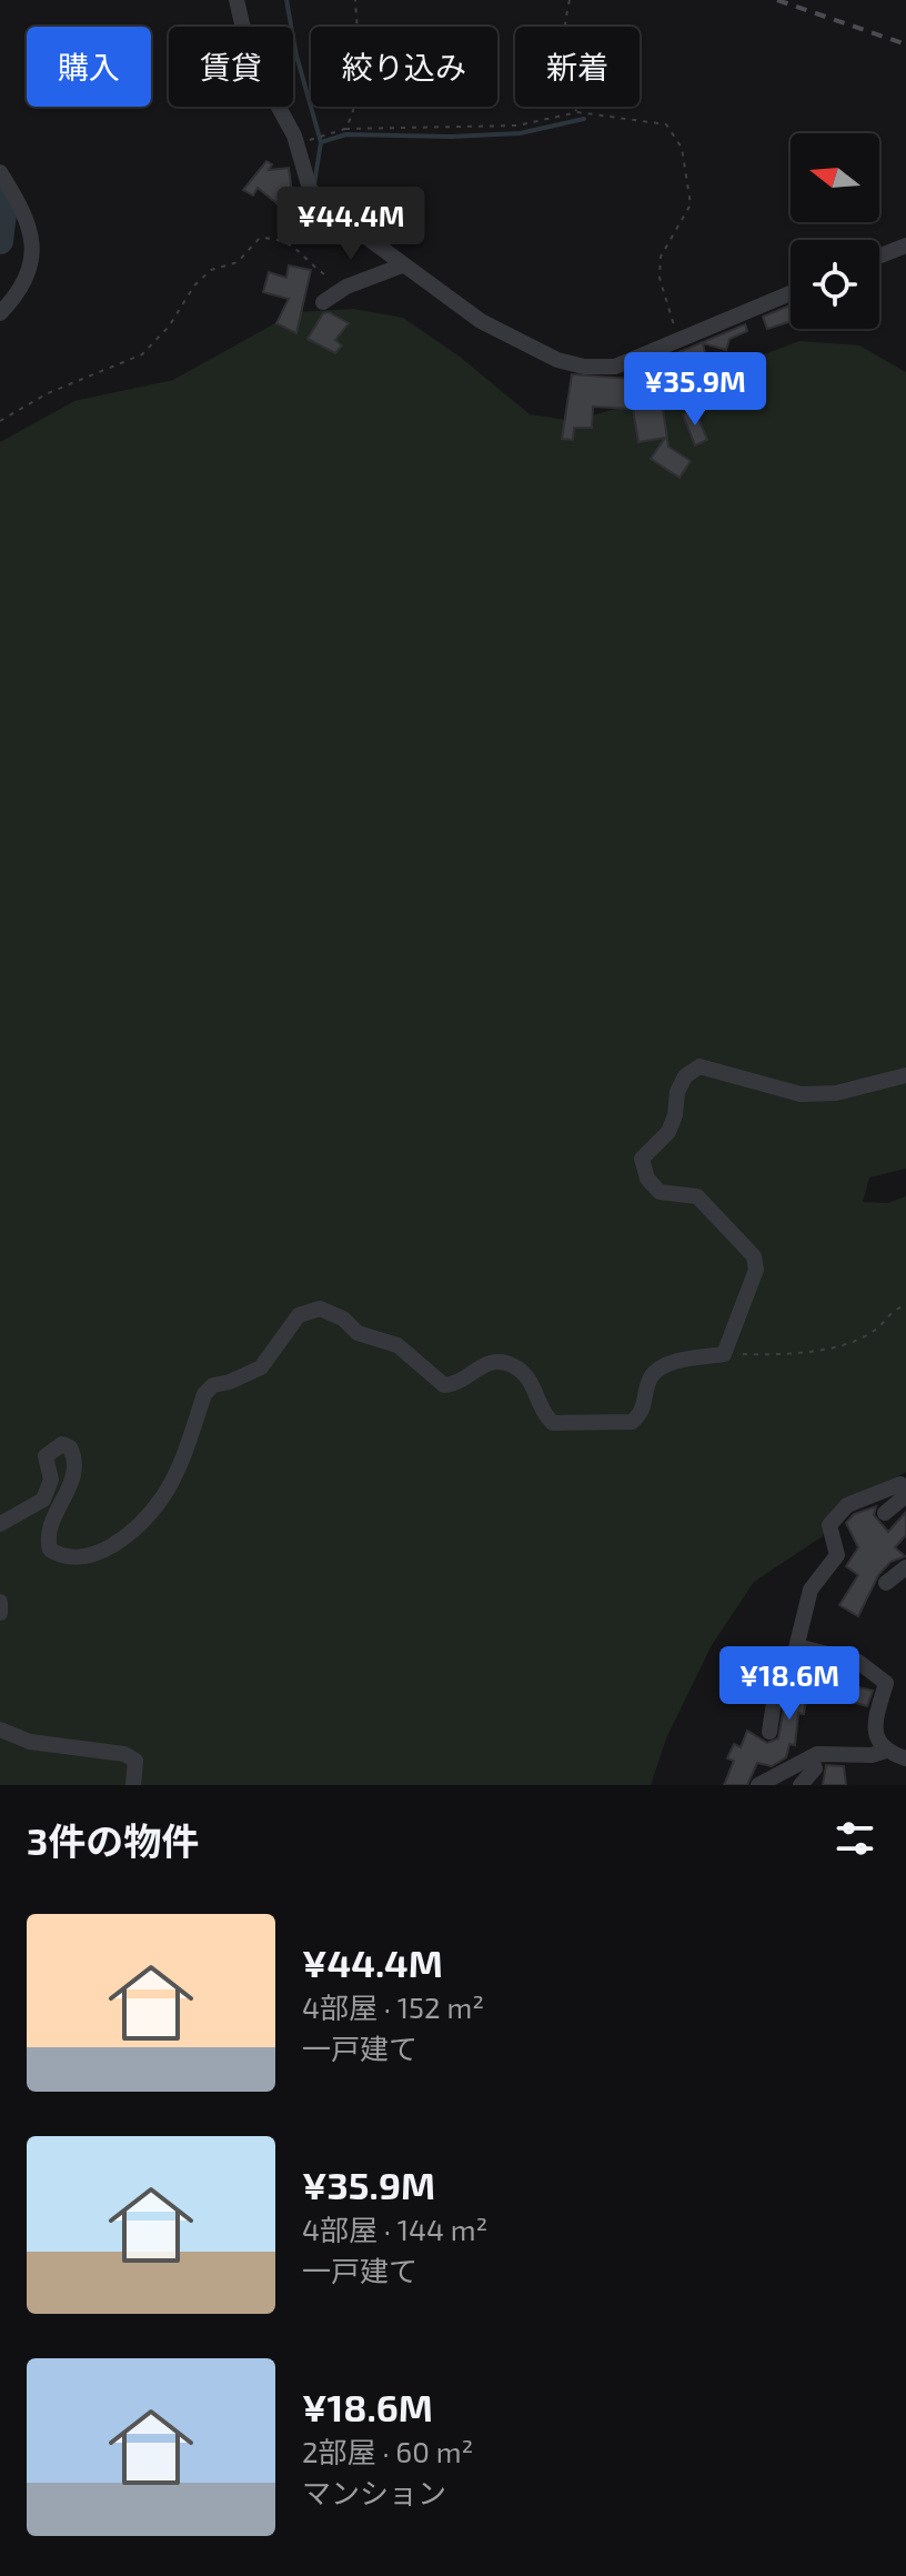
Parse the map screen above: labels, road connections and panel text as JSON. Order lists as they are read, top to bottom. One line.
{"north":"left","page":{"chip":["購入","賃貸","絞り込み","新着"],"price":["¥44.4M","¥35.9M","¥18.6M"],"heading":"3件の物件","list":[{"name":"¥44.4M","note":"4部屋 · 152 m² · 一戸建て"},{"name":"¥35.9M","note":"4部屋 · 144 m² · 一戸建て"},{"name":"¥18.6M","note":"2部屋 · 60 m² · マンション"}]}}
